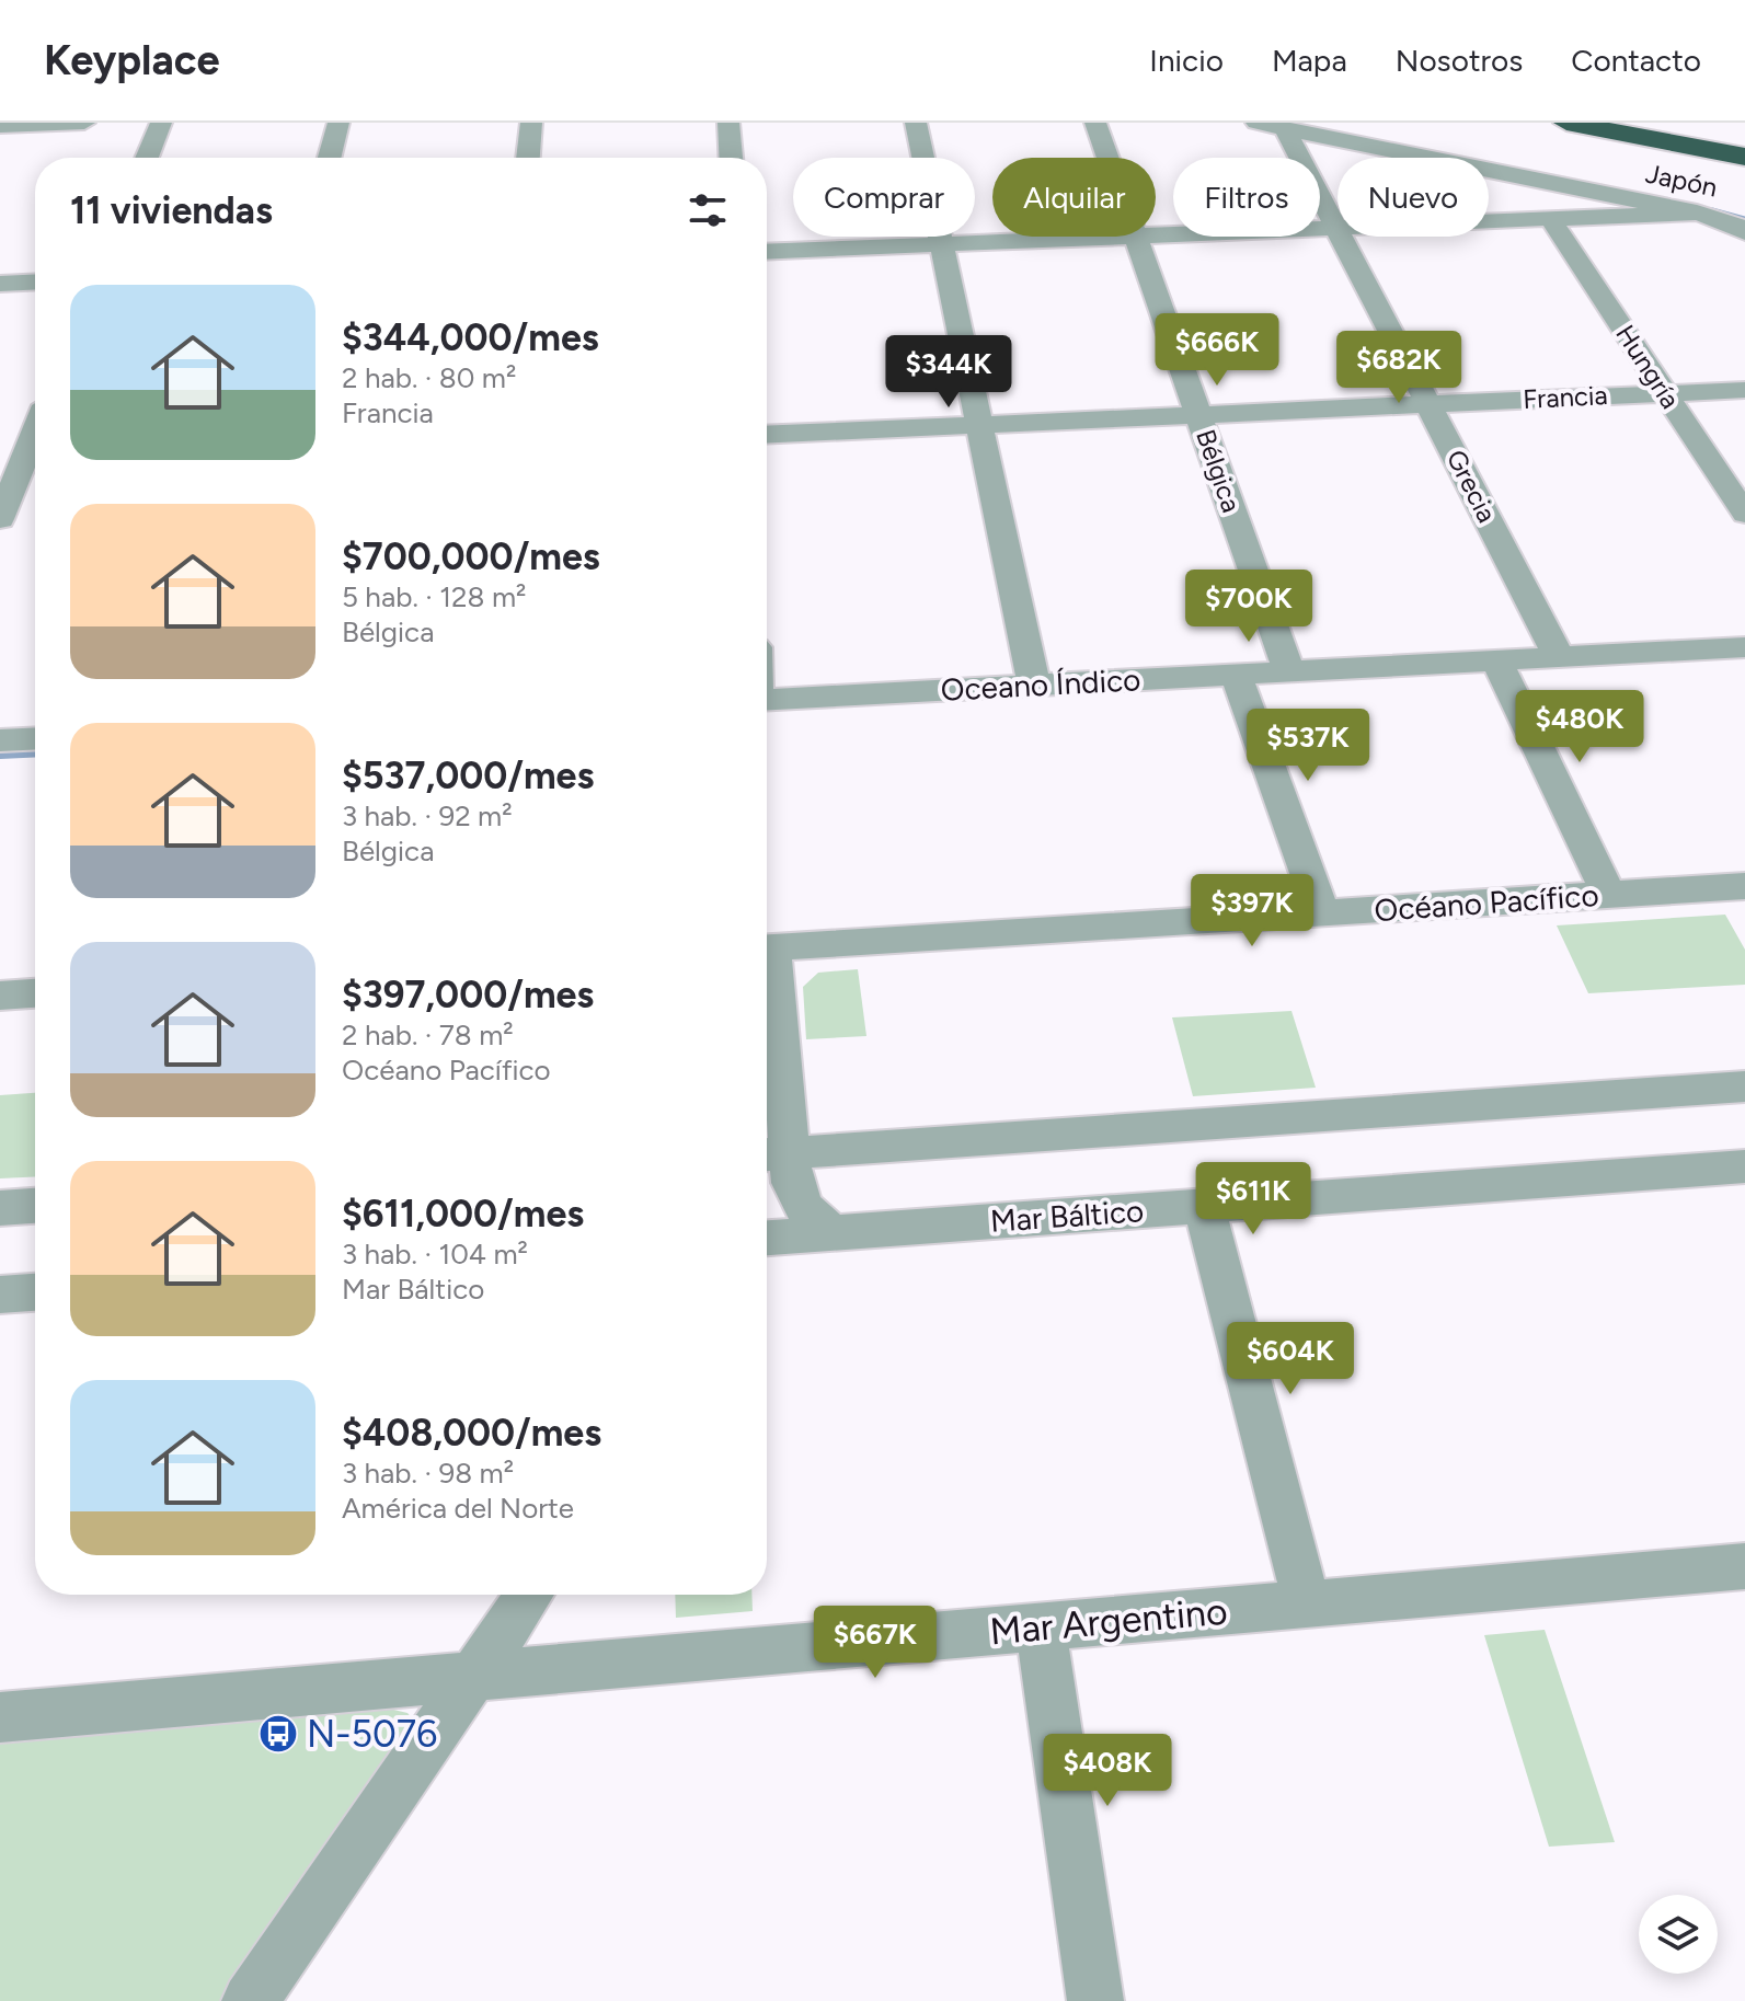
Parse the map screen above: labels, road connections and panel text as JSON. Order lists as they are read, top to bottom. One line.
{"streets":{"street":["Japón","Hungría","Francia","Bélgica","Grecia","Oceano Índico","Océano Pacífico","Mar Báltico","Mar Argentino"]},"crossings":[["Japón","Grecia"],["Hungría","Francia"],["Francia","Bélgica"],["Francia","Grecia"],["Bélgica","Oceano Índico"],["Grecia","Oceano Índico"]],"places":{"bus stop":["N-5076"]},"page":{"header":"Keyplace","nav":["Inicio","Mapa","Nosotros","Contacto"],"chip":["Comprar","Alquilar","Filtros","Nuevo"],"heading":"11 viviendas","list":[{"name":"$344,000/mes","note":"2 hab. · 80 m² · Francia"},{"name":"$700,000/mes","note":"5 hab. · 128 m² · Bélgica"},{"name":"$537,000/mes","note":"3 hab. · 92 m² · Bélgica"},{"name":"$397,000/mes","note":"2 hab. · 78 m² · Océano Pacífico"},{"name":"$611,000/mes","note":"3 hab. · 104 m² · Mar Báltico"},{"name":"$408,000/mes","note":"3 hab. · 98 m² · América del Norte"}],"price":["$666K","$682K","$344K","$700K","$480K","$537K","$397K","$611K","$604K","$667K","$408K"]}}
